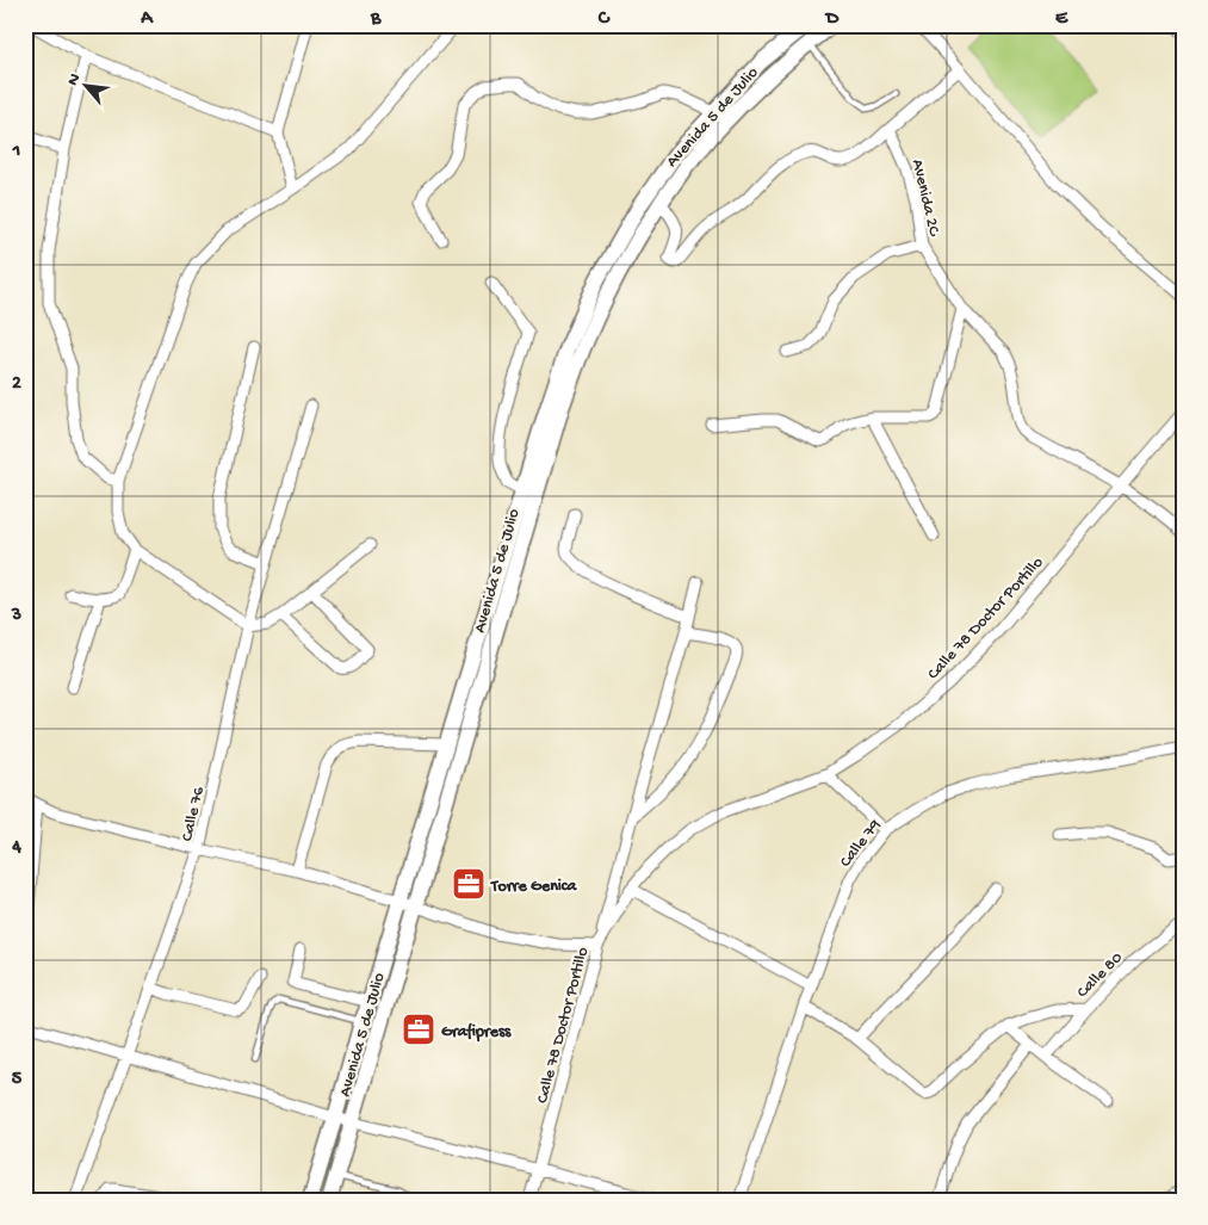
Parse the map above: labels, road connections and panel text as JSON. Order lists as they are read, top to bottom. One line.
{"streets":{"main road":["Avenida 5 de Julio"],"street":["Avenida 2C","Calle 78 Doctor Portillo","Calle 76","Calle 79","Calle 80"]},"crossings":[["Avenida 2C","Calle 78 Doctor Portillo"]],"places":{"office":["Torre Genica","Grafipress"]},"north":"top left","grid":{"columns":["A","B","C","D","E"],"rows":["1","2","3","4","5"]}}
